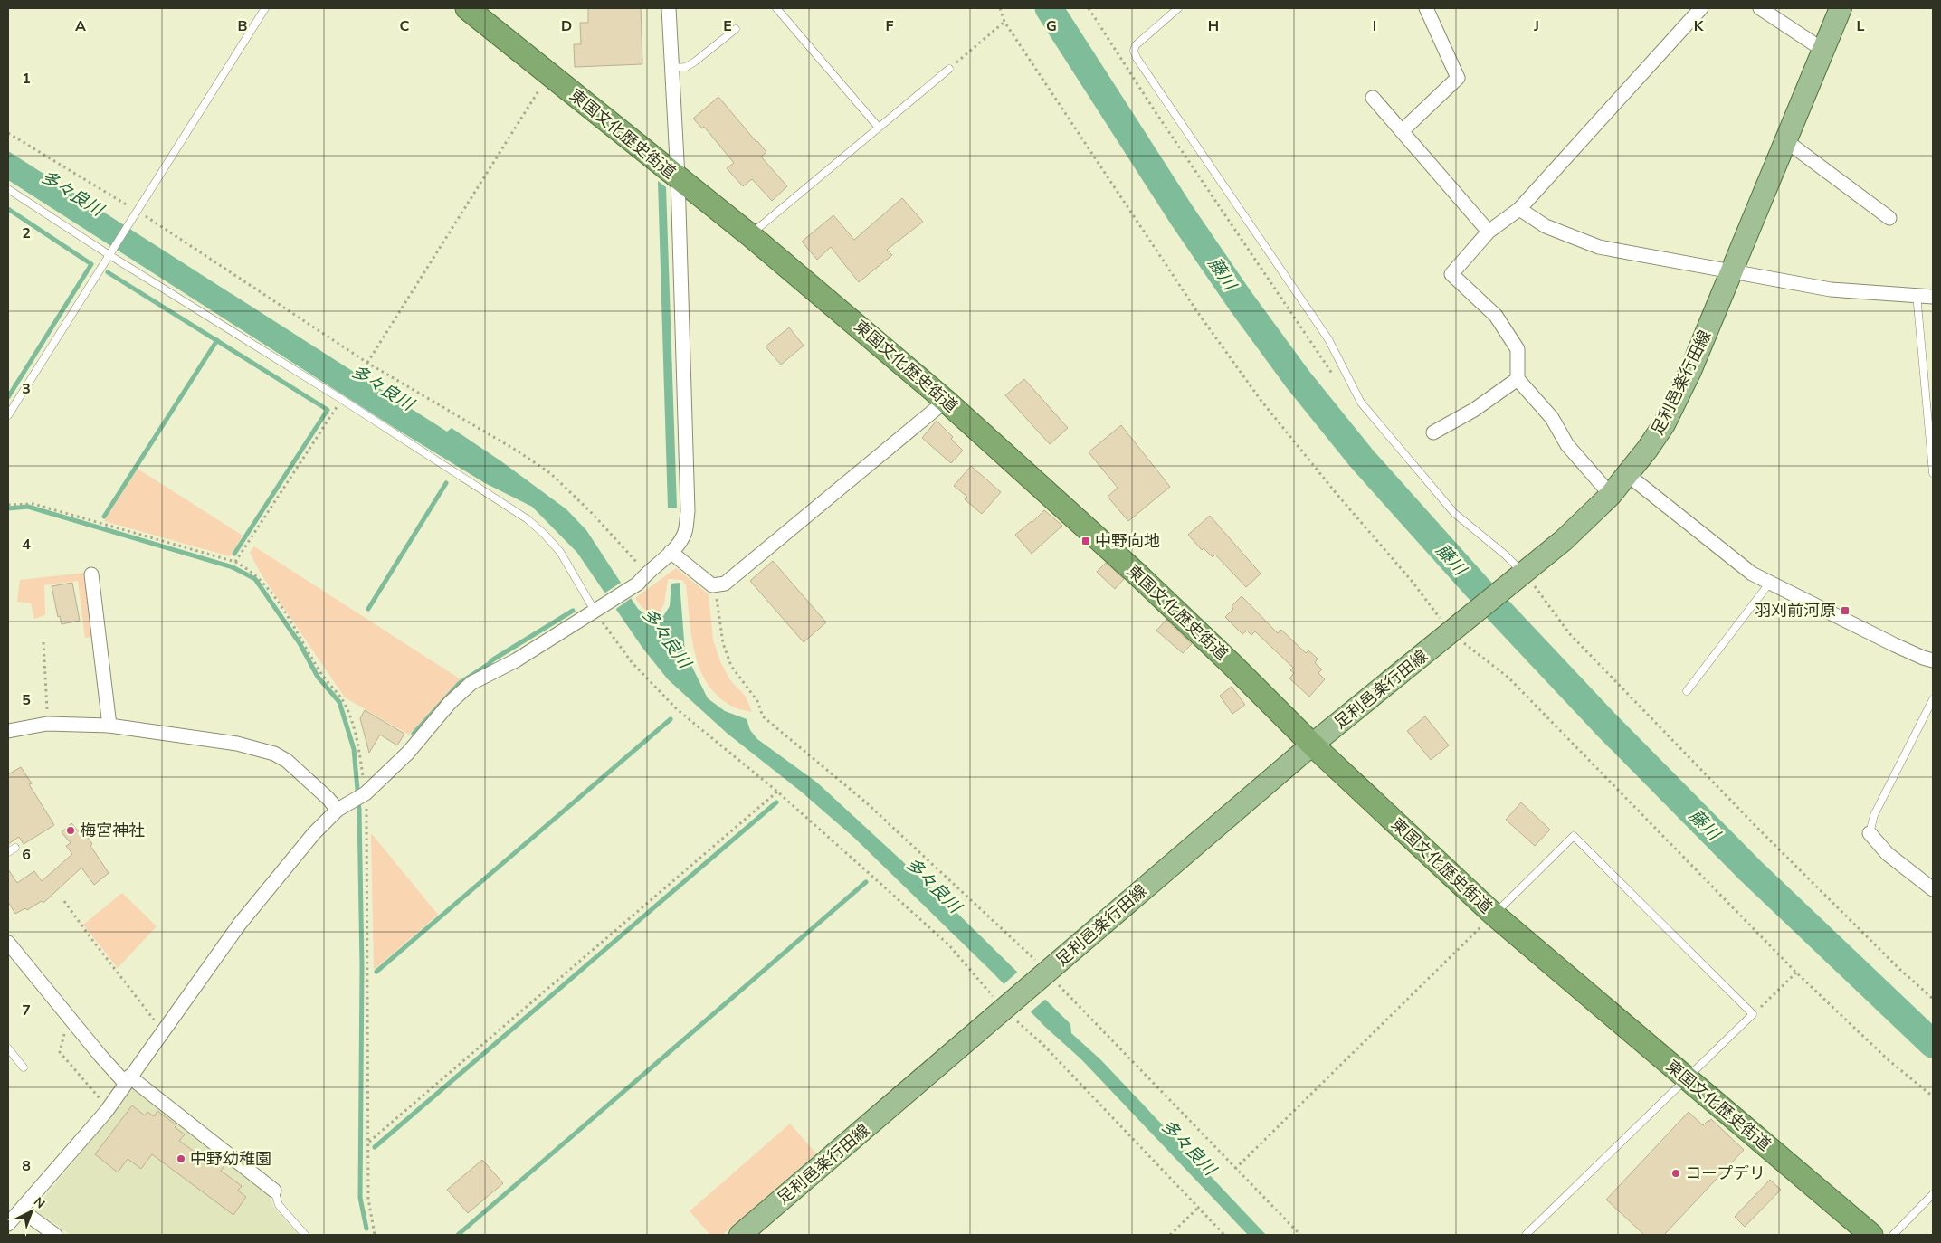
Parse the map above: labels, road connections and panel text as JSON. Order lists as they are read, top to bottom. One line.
{"streets":{"highway":["東国文化歴史街道"],"main road":["足利邑楽行田線"]},"crossings":[["東国文化歴史街道","足利邑楽行田線"]],"water":["多々良川","藤川"],"places":{"transit":["中野向地","羽刈前河原"],"other":["梅宮神社","中野幼稚園","コープデリ"]},"north":"top right","grid":{"columns":["A","B","C","D","E","F","G","H","I","J","K","L"],"rows":["1","2","3","4","5","6","7","8"]}}
